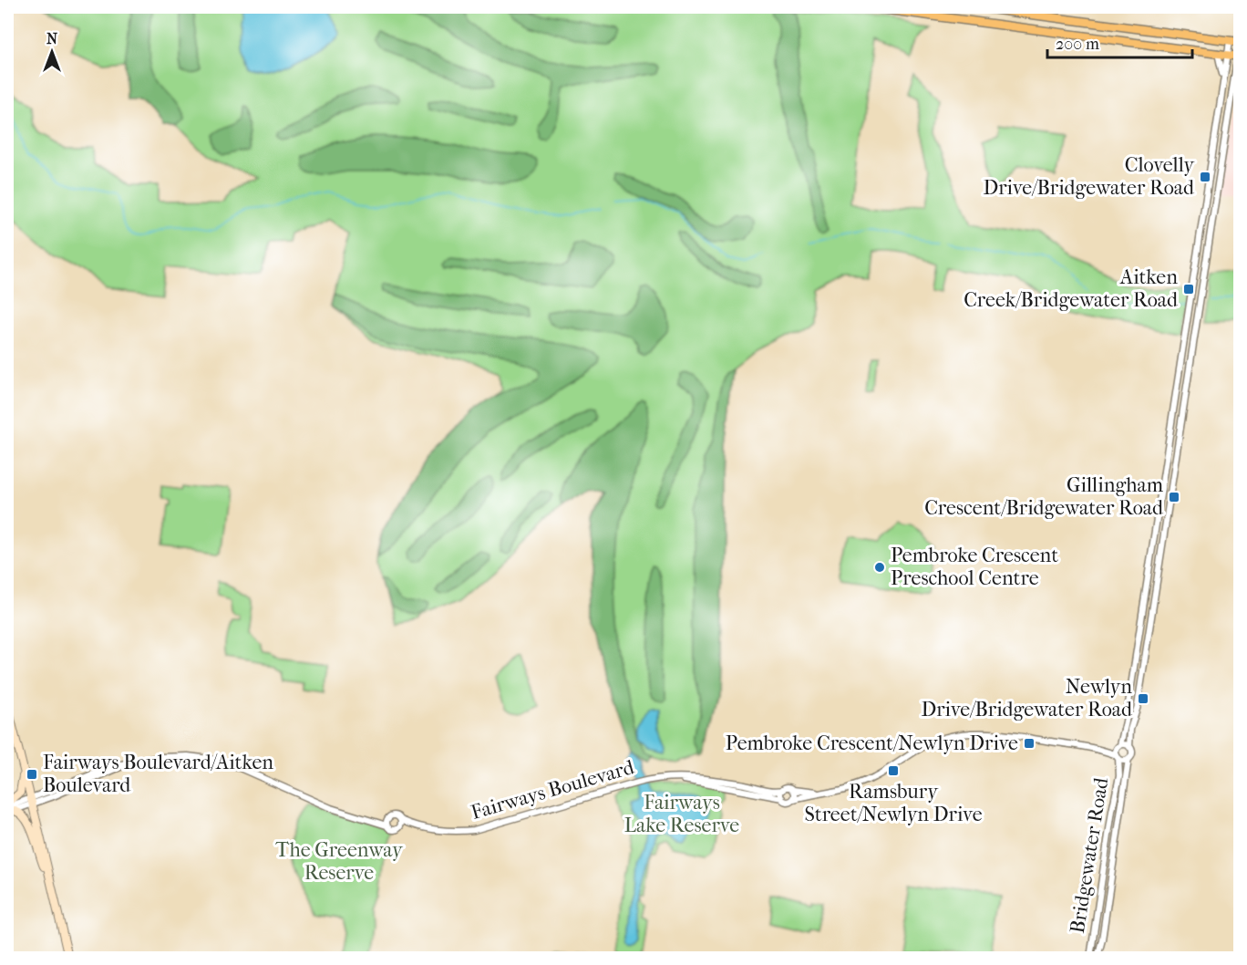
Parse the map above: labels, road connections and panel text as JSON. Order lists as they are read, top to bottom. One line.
{"streets":{"street":["Fairways Boulevard","Bridgewater Road"]},"parks":["Fairways Lake Reserve","The Greenway Reserve"],"places":{"transit":["Clovelly Drive/Bridgewater Road","Aitken Creek/Bridgewater Road","Gillingham Crescent/Bridgewater Road","Newlyn Drive/Bridgewater Road","Pembroke Crescent/Newlyn Drive","Ramsbury Street/Newlyn Drive","Fairways Boulevard/Aitken Boulevard"],"other":["Pembroke Crescent Preschool Centre"]},"scale_bar":"200 m","north":"top"}
